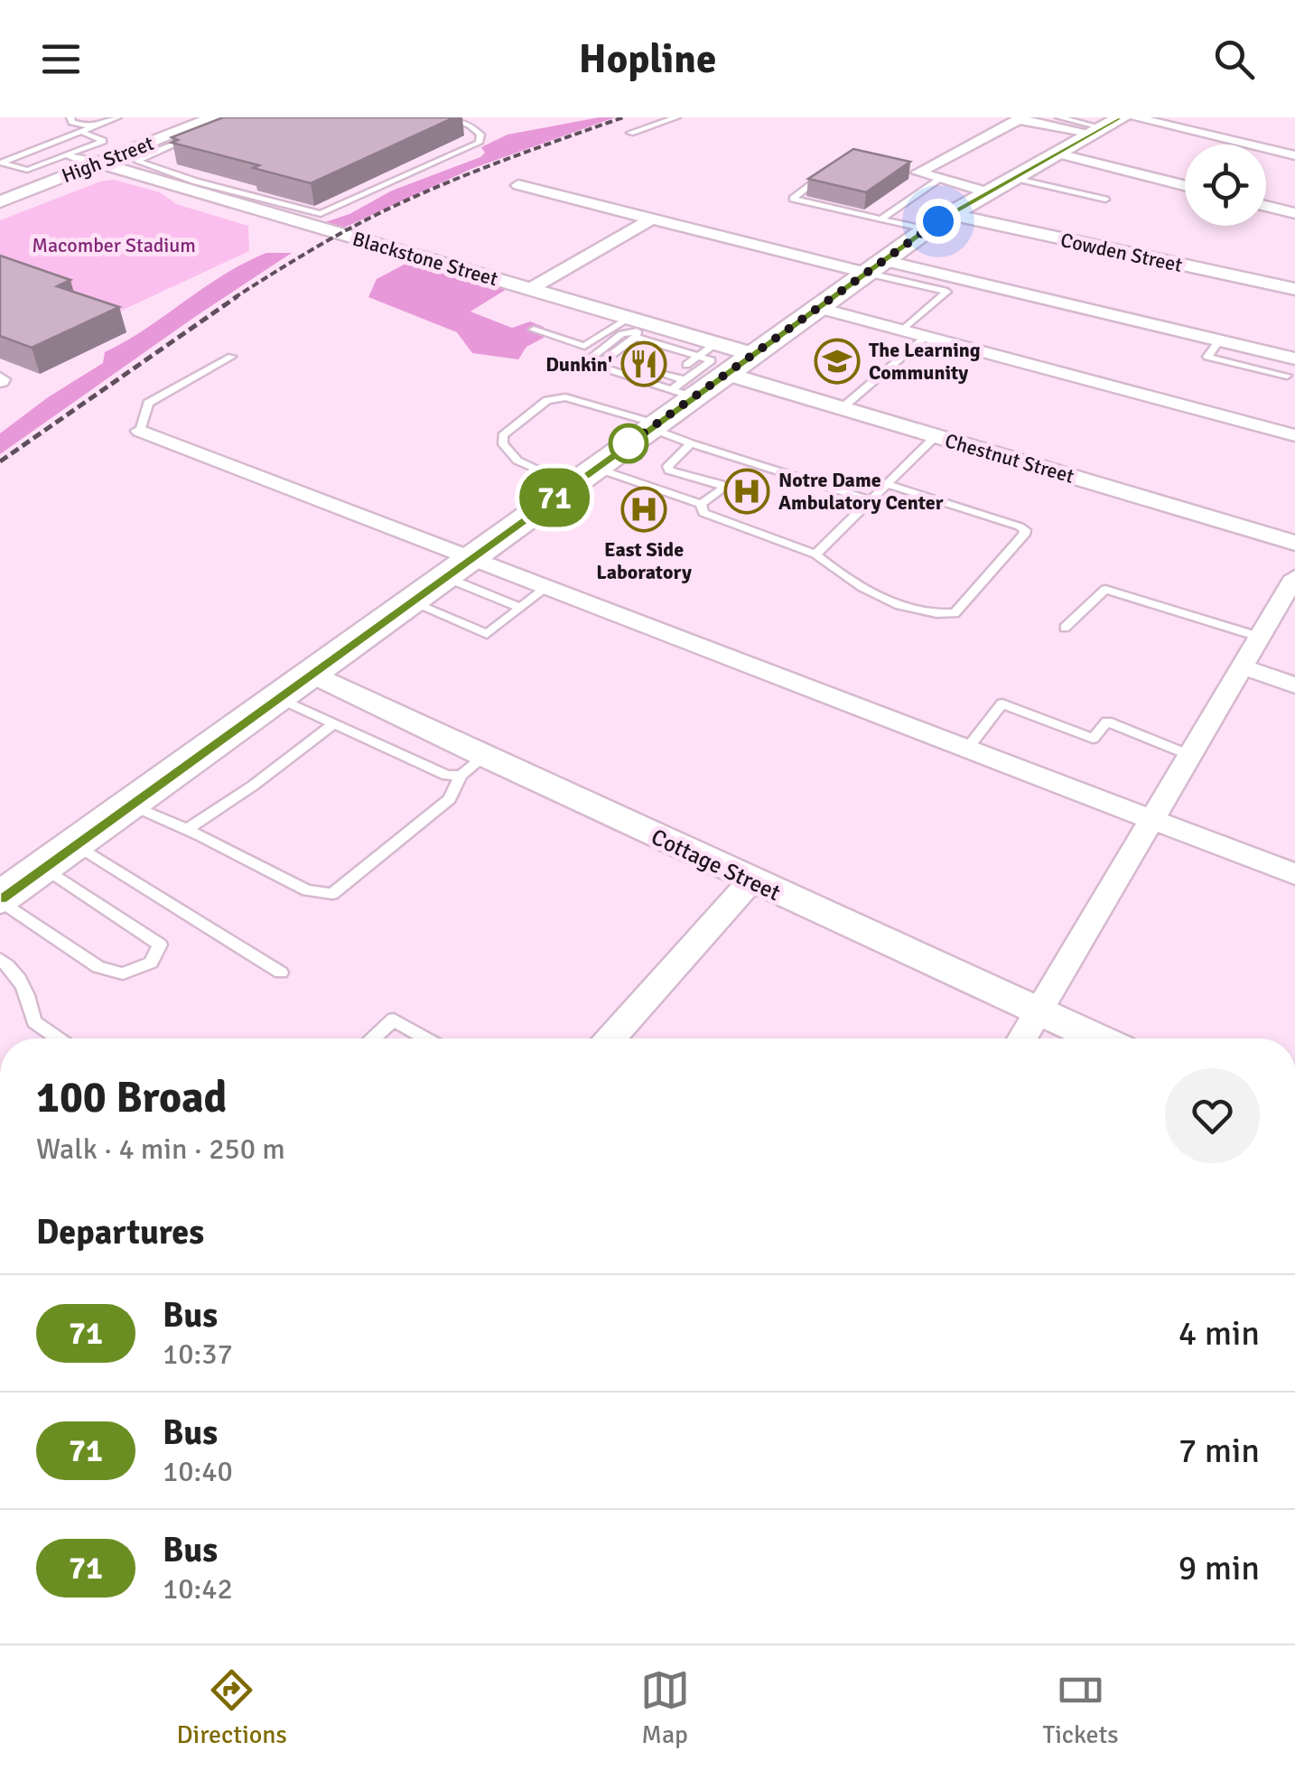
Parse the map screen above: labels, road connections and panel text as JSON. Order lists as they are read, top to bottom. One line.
{"streets":{"street":["High Street","Cowden Street","Blackstone Street","Chestnut Street","Cottage Street"]},"crossings":[["High Street","Blackstone Street"],["Blackstone Street","Chestnut Street"]],"parks":["Macomber Stadium"],"places":{"school or university":["The Learning Community"],"restaurant":["Dunkin'"],"hospital":["Notre Dame Ambulatory Center","East Side Laboratory"]},"lines":["bus line 71"],"page":{"header":"Hopline","on_map":"71","heading":[["100 Broad","Walk · 4 min · 250 m"],"Departures"],"list":[{"mark":"71","name":"Bus","note":"10:37","value":"4 min"},{"mark":"71","name":"Bus","note":"10:40","value":"7 min"},{"mark":"71","name":"Bus","note":"10:42","value":"9 min"}],"tabs":["Directions","Map","Tickets"]}}
